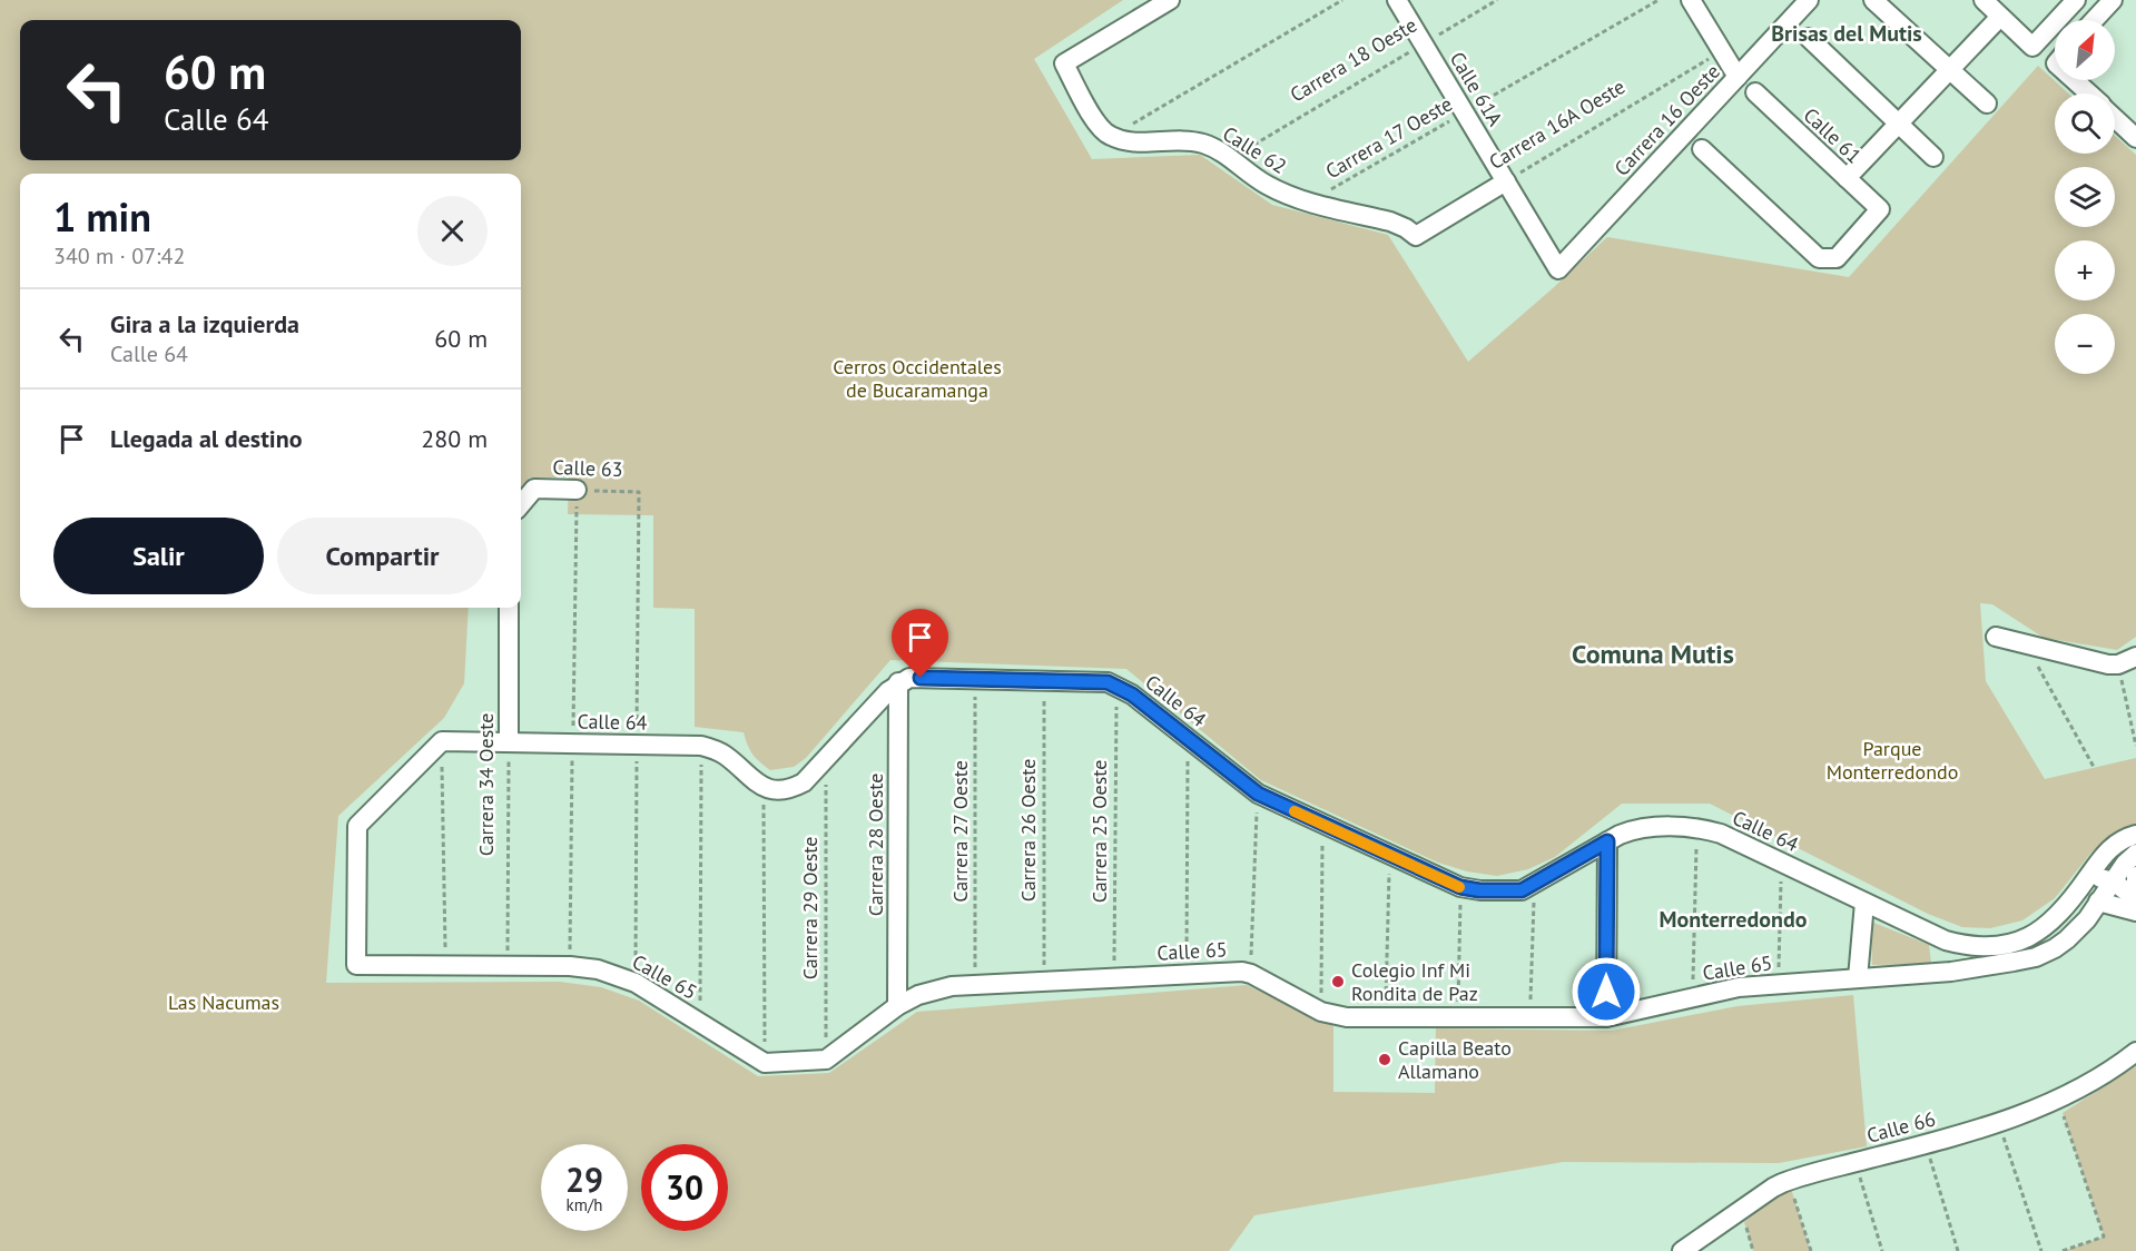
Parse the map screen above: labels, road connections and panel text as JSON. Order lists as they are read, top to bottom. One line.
{"streets":{"street":["Calle 61A","Carrera 16 Oeste","Carrera 16A Oeste","Calle 61","Calle 62","Calle 63","Calle 64","Carrera 34 Oeste","Carrera 28 Oeste","Calle 65","Calle 66"],"path":["Carrera 18 Oeste","Carrera 17 Oeste","Carrera 26 Oeste","Carrera 27 Oeste","Carrera 25 Oeste","Carrera 29 Oeste"]},"crossings":[["Carrera 18 Oeste","Calle 61A"],["Carrera 18 Oeste","Calle 62"],["Calle 61A","Carrera 16 Oeste"],["Calle 61A","Carrera 16A Oeste"],["Calle 61A","Carrera 17 Oeste"],["Carrera 16A Oeste","Calle 62"],["Carrera 17 Oeste","Calle 62"],["Calle 64","Carrera 34 Oeste"],["Calle 64","Carrera 26 Oeste"],["Calle 64","Carrera 27 Oeste"],["Calle 64","Carrera 25 Oeste"],["Calle 64","Carrera 28 Oeste"],["Calle 64","Calle 65"],["Carrera 34 Oeste","Calle 65"],["Carrera 26 Oeste","Calle 65"],["Carrera 27 Oeste","Calle 65"],["Carrera 25 Oeste","Calle 65"],["Carrera 28 Oeste","Calle 65"],["Carrera 29 Oeste","Calle 65"]],"districts":["Brisas del Mutis","Comuna Mutis","Monterredondo"],"parks":["Cerros Occidentales de Bucaramanga","Parque Monterredondo","Las Nacumas"],"places":["Colegio Inf Mi Rondita de Paz","Capilla Beato Allamano"],"north":"top right","page":{"map_buttons":["+","−"],"turn":["60 m","Calle 64"],"heading":["1 min","340 m · 07:42"],"list":[{"name":"Gira a la izquierda","note":"Calle 64","value":"60 m"},{"name":"Llegada al destino","value":"280 m"}],"buttons":["Salir","Compartir"],"speed":"29 km/h","limit":"30"}}
